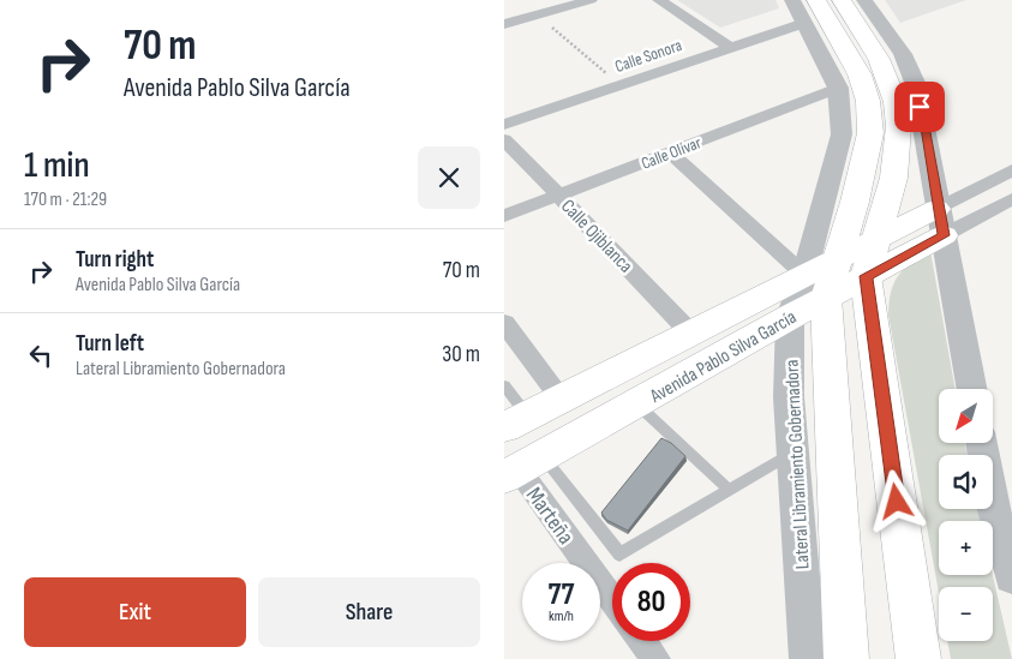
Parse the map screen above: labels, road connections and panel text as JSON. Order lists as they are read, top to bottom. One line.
{"streets":{"main road":["Avenida Pablo Silva García"],"street":["Calle Sonora","Calle Olivar","Calle Ojiblanca","Lateral Libramiento Gobernadora","Marteña"]},"crossings":[["Calle Olivar","Calle Ojiblanca"],["Calle Ojiblanca","Avenida Pablo Silva García"],["Avenida Pablo Silva García","Lateral Libramiento Gobernadora"],["Avenida Pablo Silva García","Marteña"]],"north":"bottom left","page":{"turn":["70 m","Avenida Pablo Silva García"],"heading":["1 min","170 m · 21:29"],"list":[{"name":"Turn right","note":"Avenida Pablo Silva García","value":"70 m"},{"name":"Turn left","note":"Lateral Libramiento Gobernadora","value":"30 m"}],"map_buttons":["+","−"],"speed":"77 km/h","limit":"80","buttons":["Exit","Share"]}}
